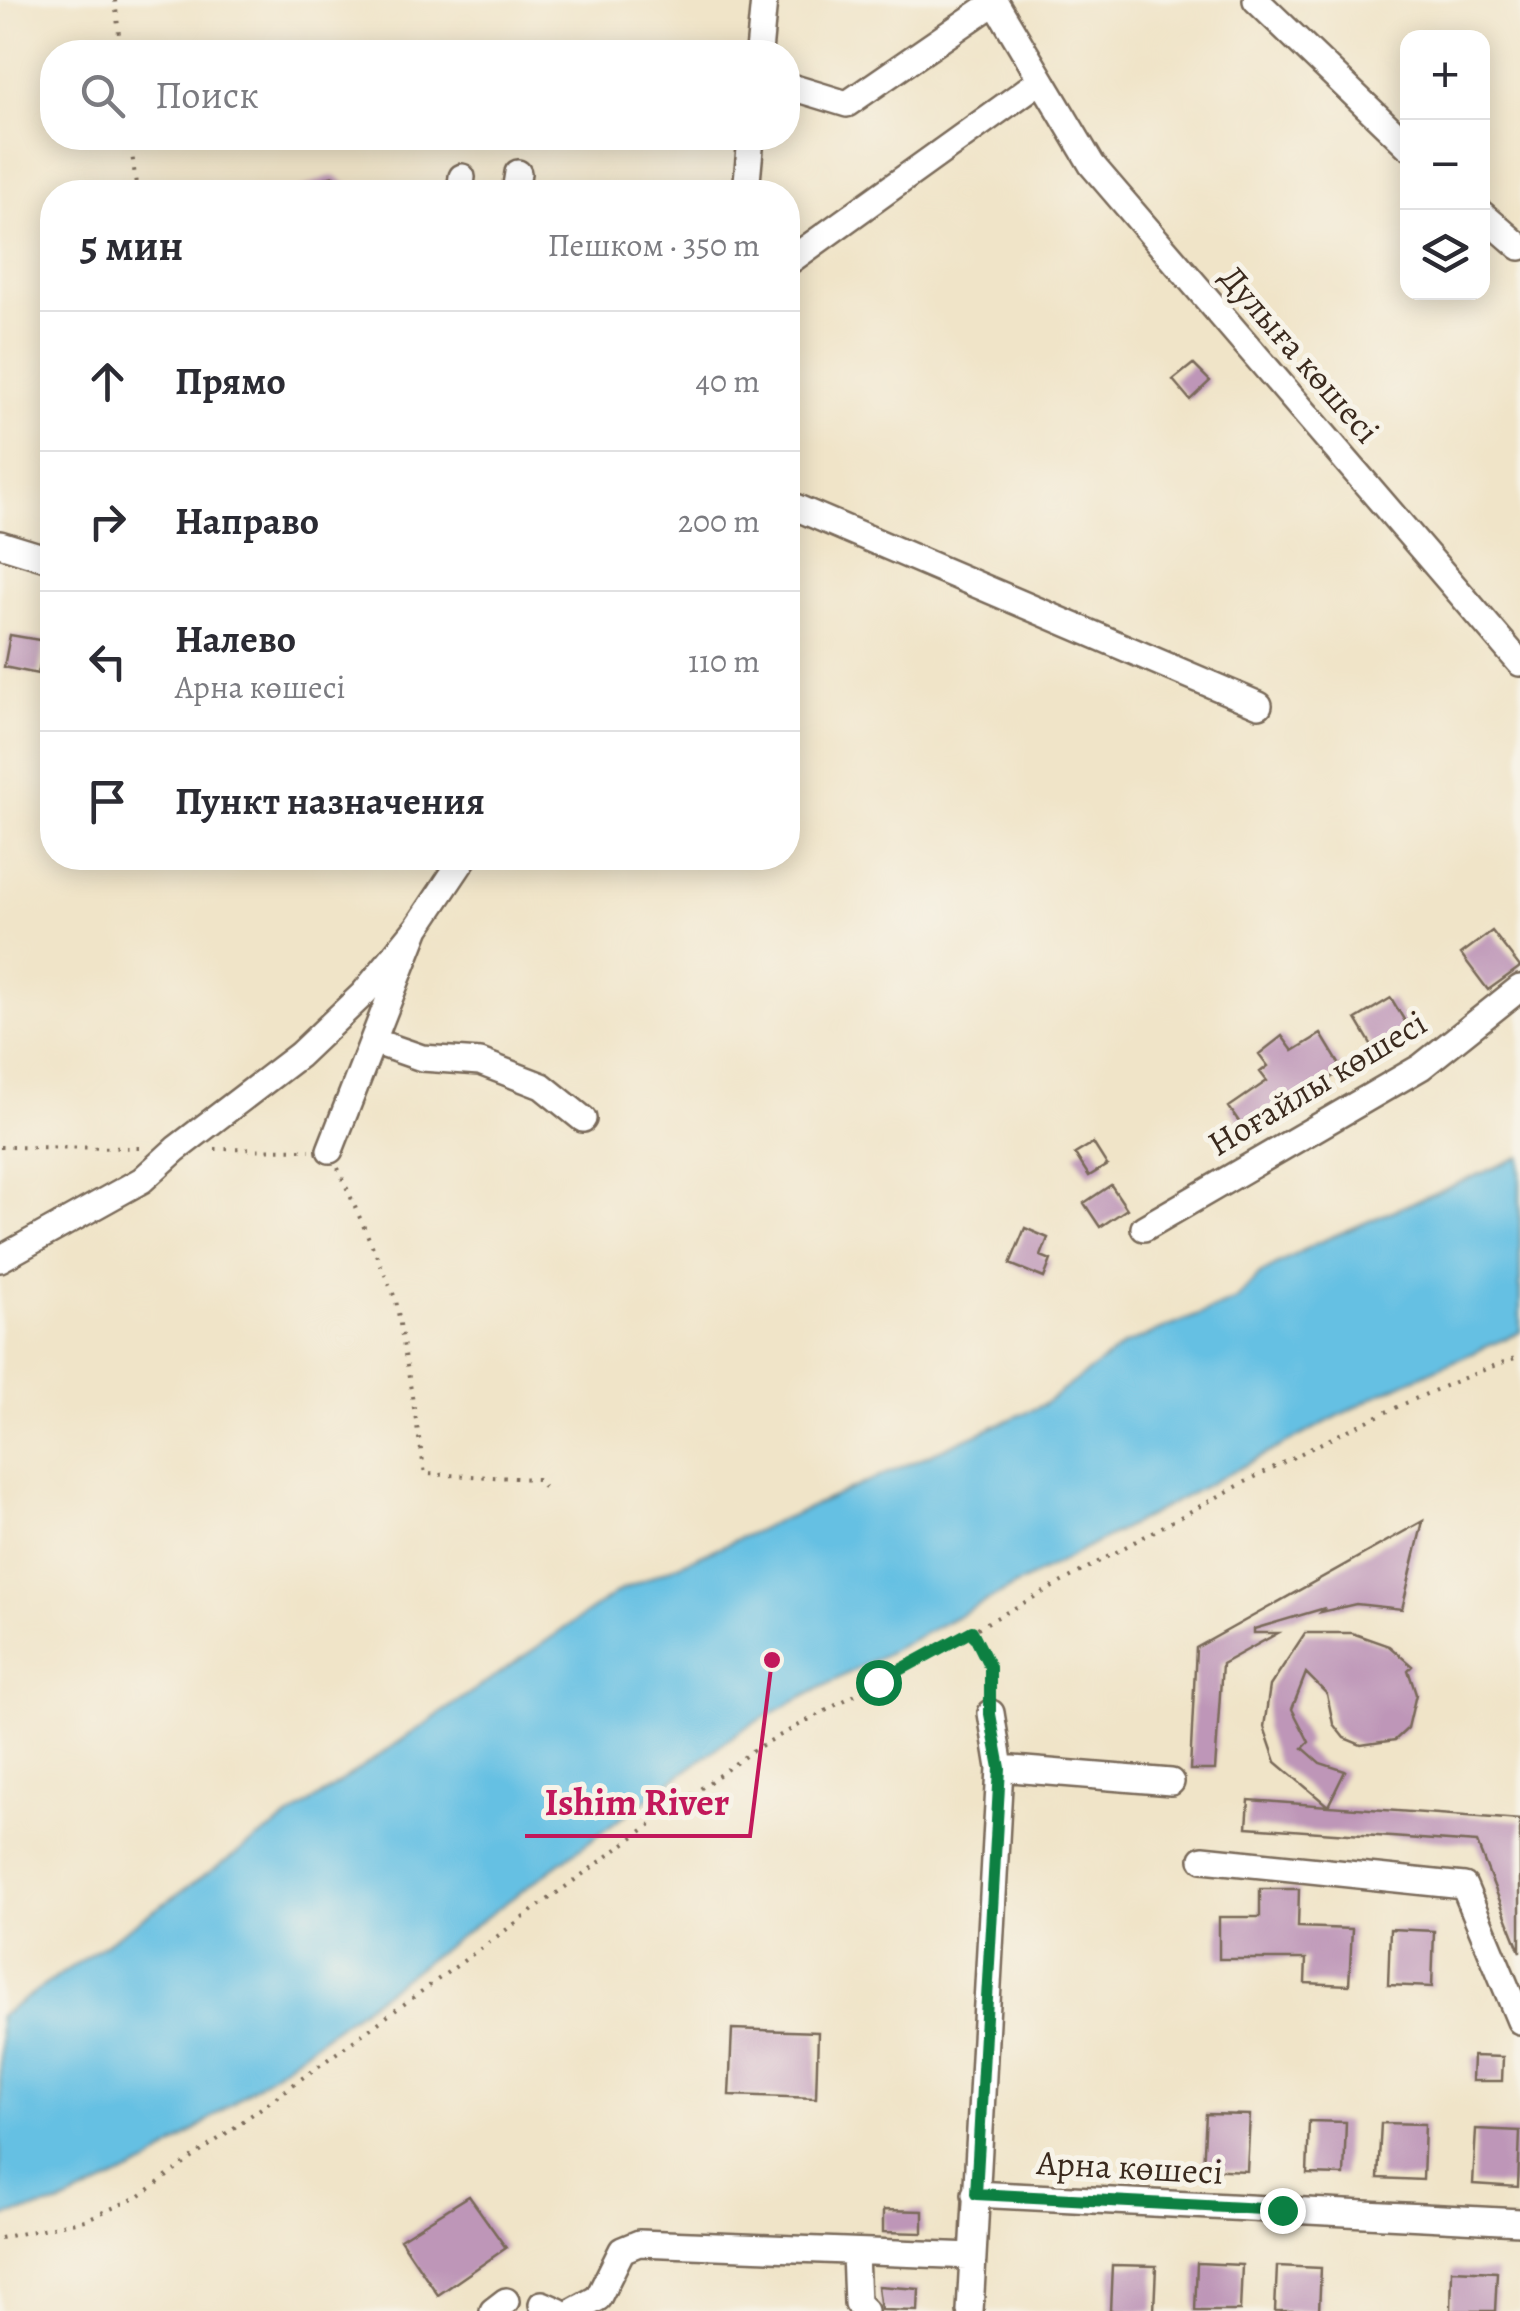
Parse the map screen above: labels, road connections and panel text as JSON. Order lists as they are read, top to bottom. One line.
{"streets":{"street":["Дулыға көшесі","Ноғайлы көшесі","Арна көшесі"]},"places":["Ishim River"],"page":{"map_buttons":["+","−"],"search":"Поиск","heading":["5 мин","Пешком · 350 m"],"list":[["Прямо","40 m"],["Направо","200 m"],["Налево","Арна көшесі","110 m"],"Пункт назначения"]}}
